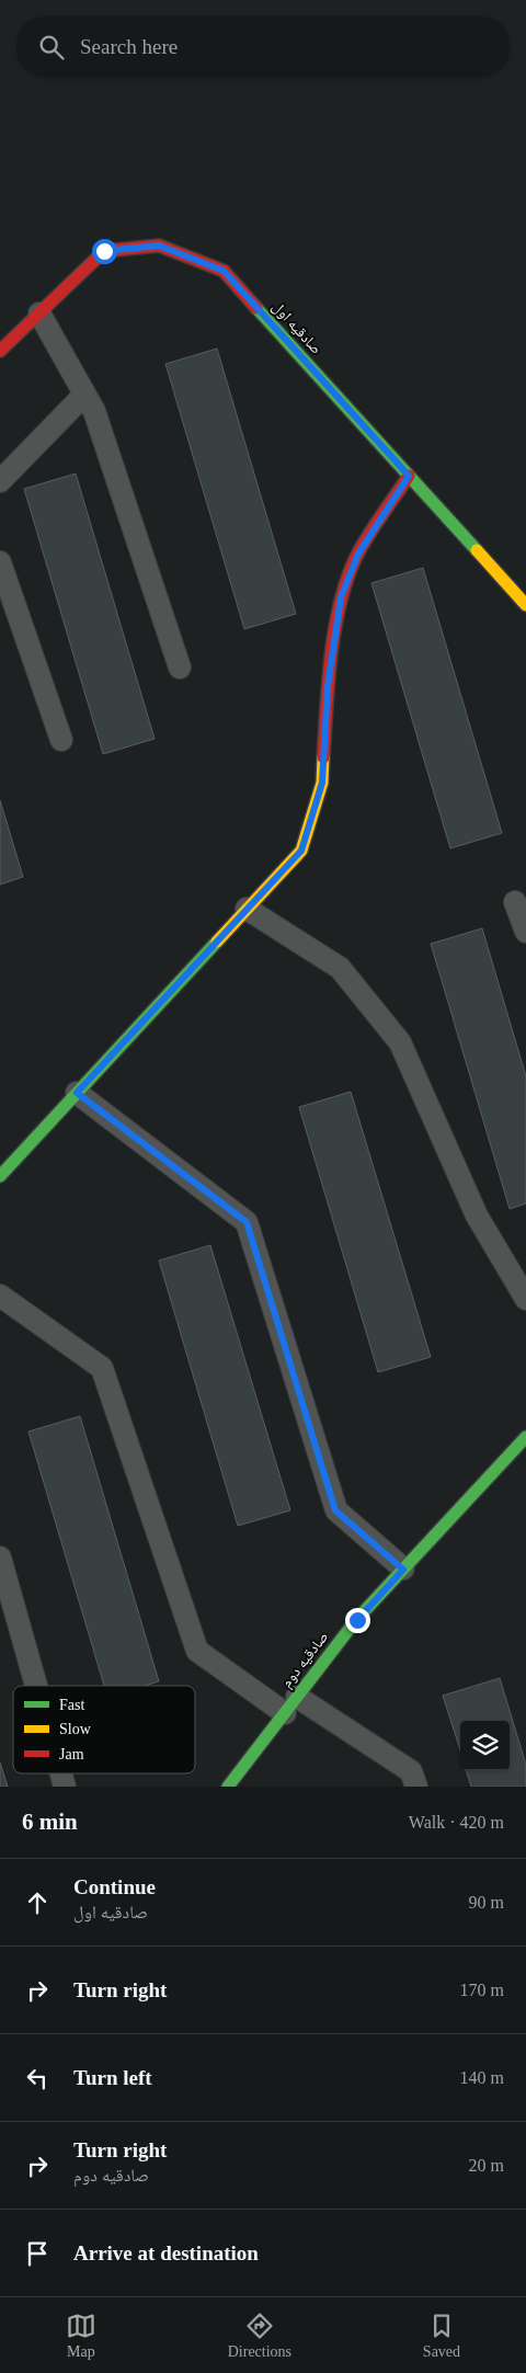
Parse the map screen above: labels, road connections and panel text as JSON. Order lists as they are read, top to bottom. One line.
{"streets":{"street":["صادقیه اول","صادقیه دوم"]},"legend":["Fast","Slow","Jam"],"page":{"search":"Search here","heading":["6 min","Walk · 420 m"],"list":[["Continue","صادقیه اول","90 m"],["Turn right","170 m"],["Turn left","140 m"],["Turn right","صادقیه دوم","20 m"],"Arrive at destination"],"nav":["Map","Directions","Saved"]}}
